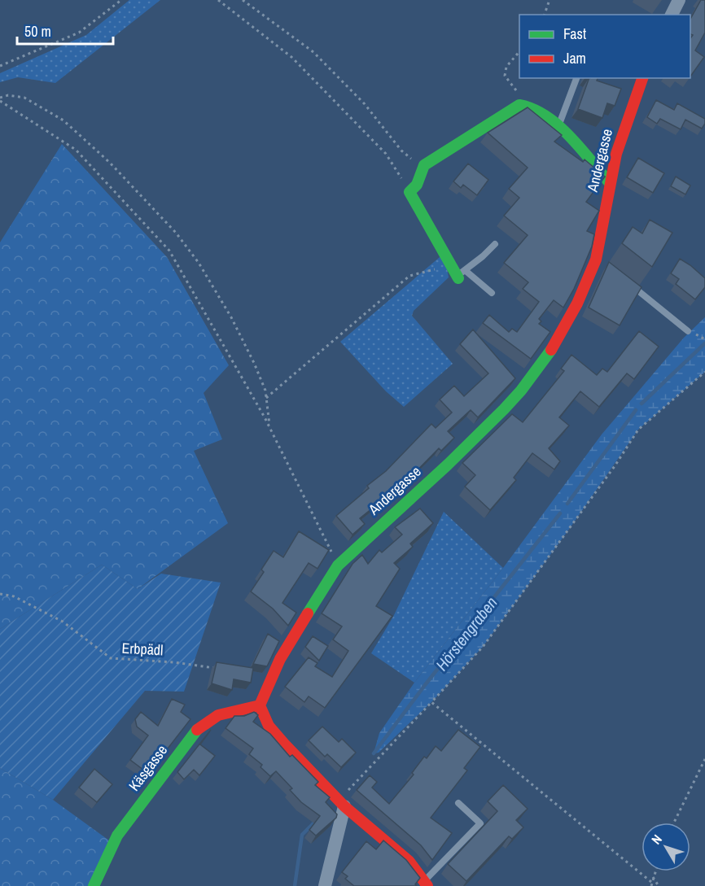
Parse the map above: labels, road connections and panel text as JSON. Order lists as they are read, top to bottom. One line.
{"streets":{"street":["Andergasse","Käsgasse"],"path":["Erbpädl"]},"crossings":[["Andergasse","Käsgasse"]],"water":["Hörstengraben"],"legend":["Fast","Jam"],"scale_bar":"50 m","north":"top left"}
